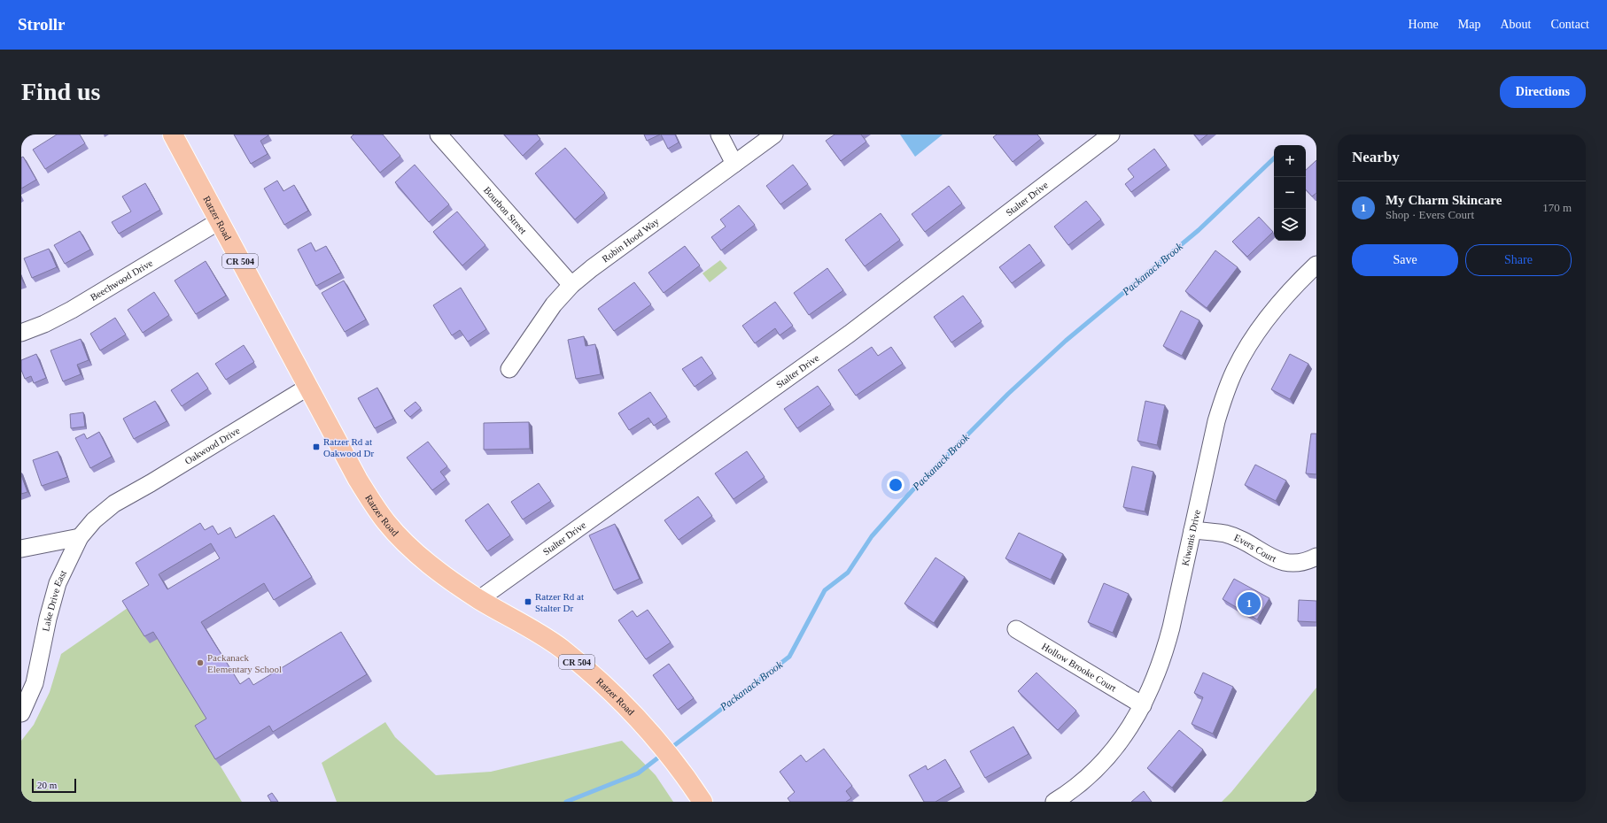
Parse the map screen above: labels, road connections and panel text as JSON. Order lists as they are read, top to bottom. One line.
{"streets":{"main road":["Ratzer Road","CR 504"],"street":["Stalter Drive","Bourbon Street","Robin Hood Way","Beechwood Drive","Oakwood Drive","Kiwanis Drive","Evers Court","Lake Drive East","Hollow Brooke Court"]},"crossings":[["Stalter Drive","Ratzer Road"],["Bourbon Street","Robin Hood Way"],["Ratzer Road","Beechwood Drive"],["Ratzer Road","Oakwood Drive"],["Oakwood Drive","Lake Drive East"],["Kiwanis Drive","Evers Court"],["Kiwanis Drive","Hollow Brooke Court"]],"water":["Packanack Brook"],"places":{"transit":["Ratzer Rd at Oakwood Dr","Ratzer Rd at Stalter Dr"],"other":["Packanack Elementary School"]},"scale_bar":"20 m","page":{"header":"Strollr","nav":["Home","Map","About","Contact"],"buttons":["Directions",["Save","Share"]],"title":"Find us","heading":"Nearby","map_buttons":["+","−"],"list":[{"mark":"1","name":"My Charm Skincare","note":"Shop · Evers Court","value":"170 m"}],"pins":"1","scale":"20 m"}}
